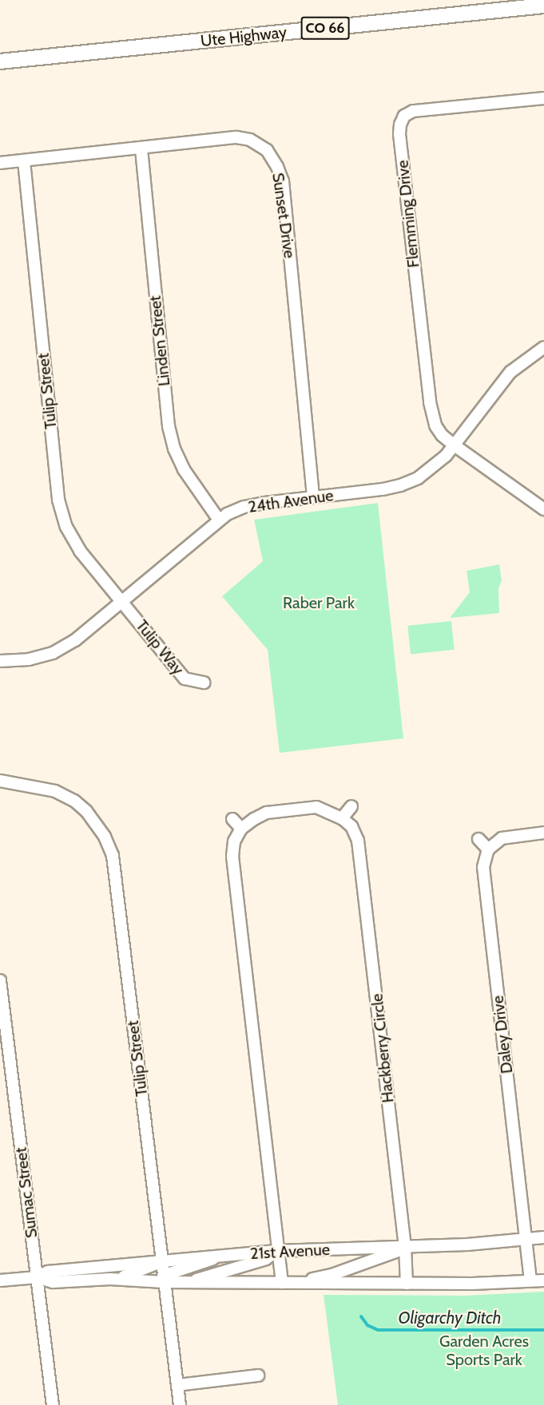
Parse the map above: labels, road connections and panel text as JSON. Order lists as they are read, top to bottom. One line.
{"streets":{"main road":["CO 66","Ute Highway"],"street":["Flemming Drive","Sunset Drive","Linden Street","Tulip Street","24th Avenue","Tulip Way","Daley Drive","Hackberry Circle","Sumac Street","21st Avenue"]},"crossings":[["Flemming Drive","24th Avenue"],["Sunset Drive","Linden Street"],["Sunset Drive","Tulip Street"],["Sunset Drive","24th Avenue"],["Linden Street","24th Avenue"],["Tulip Street","24th Avenue"],["Tulip Street","Tulip Way"],["Tulip Street","21st Avenue"],["24th Avenue","Tulip Way"],["Daley Drive","21st Avenue"],["Hackberry Circle","21st Avenue"],["Sumac Street","21st Avenue"]],"water":["Oligarchy Ditch"],"parks":["Raber Park","Garden Acres Sports Park"]}
